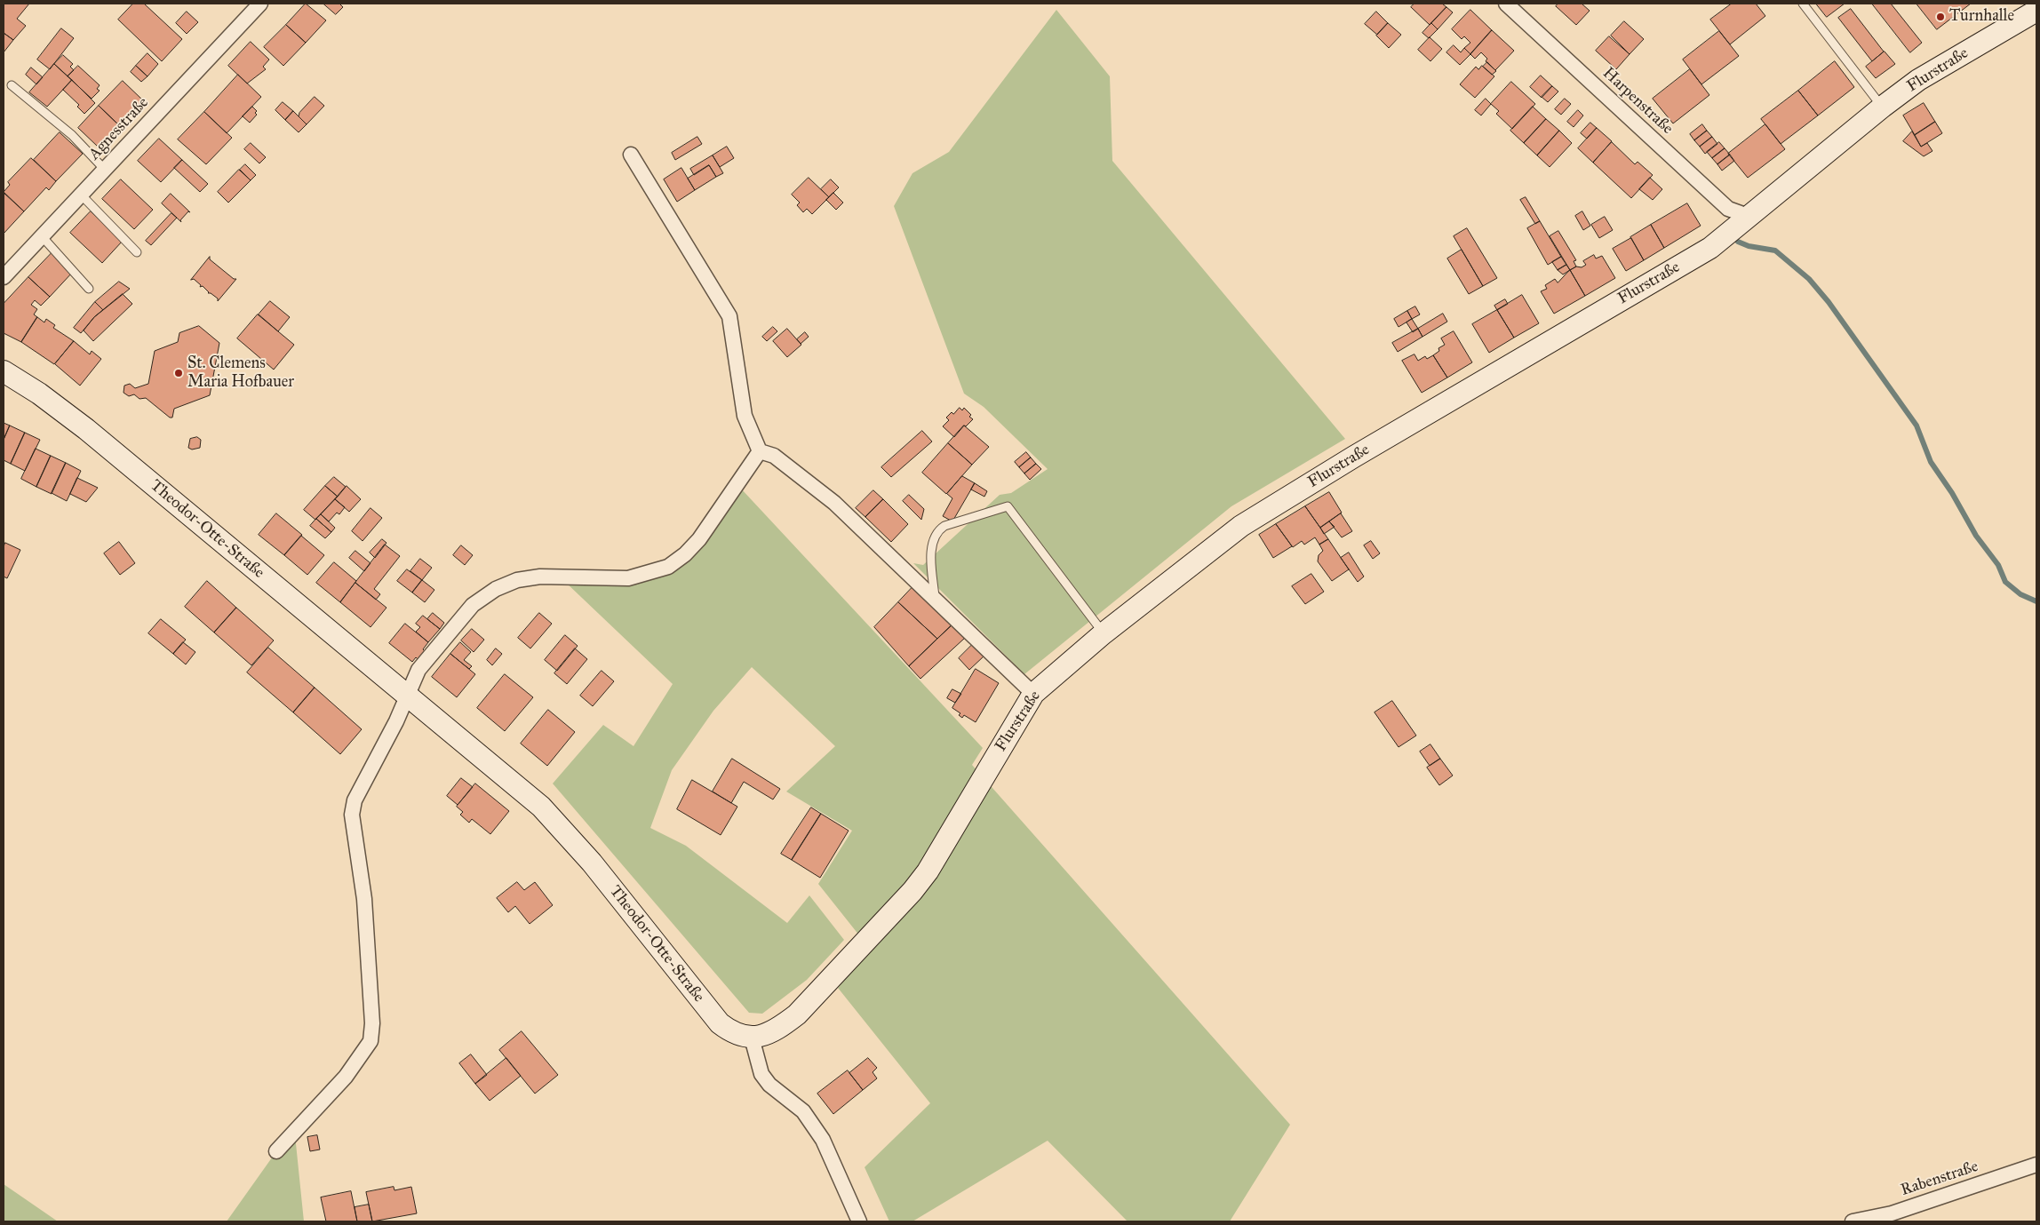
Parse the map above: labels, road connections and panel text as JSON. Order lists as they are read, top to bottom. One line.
{"streets":{"street":["Flurstraße","Harpenstraße","Agnesstraße","Theodor-Otte-Straße","Rabenstraße"]},"crossings":[["Flurstraße","Harpenstraße"],["Flurstraße","Theodor-Otte-Straße"]],"places":["Turnhalle","St. Clemens Maria Hofbauer"]}
